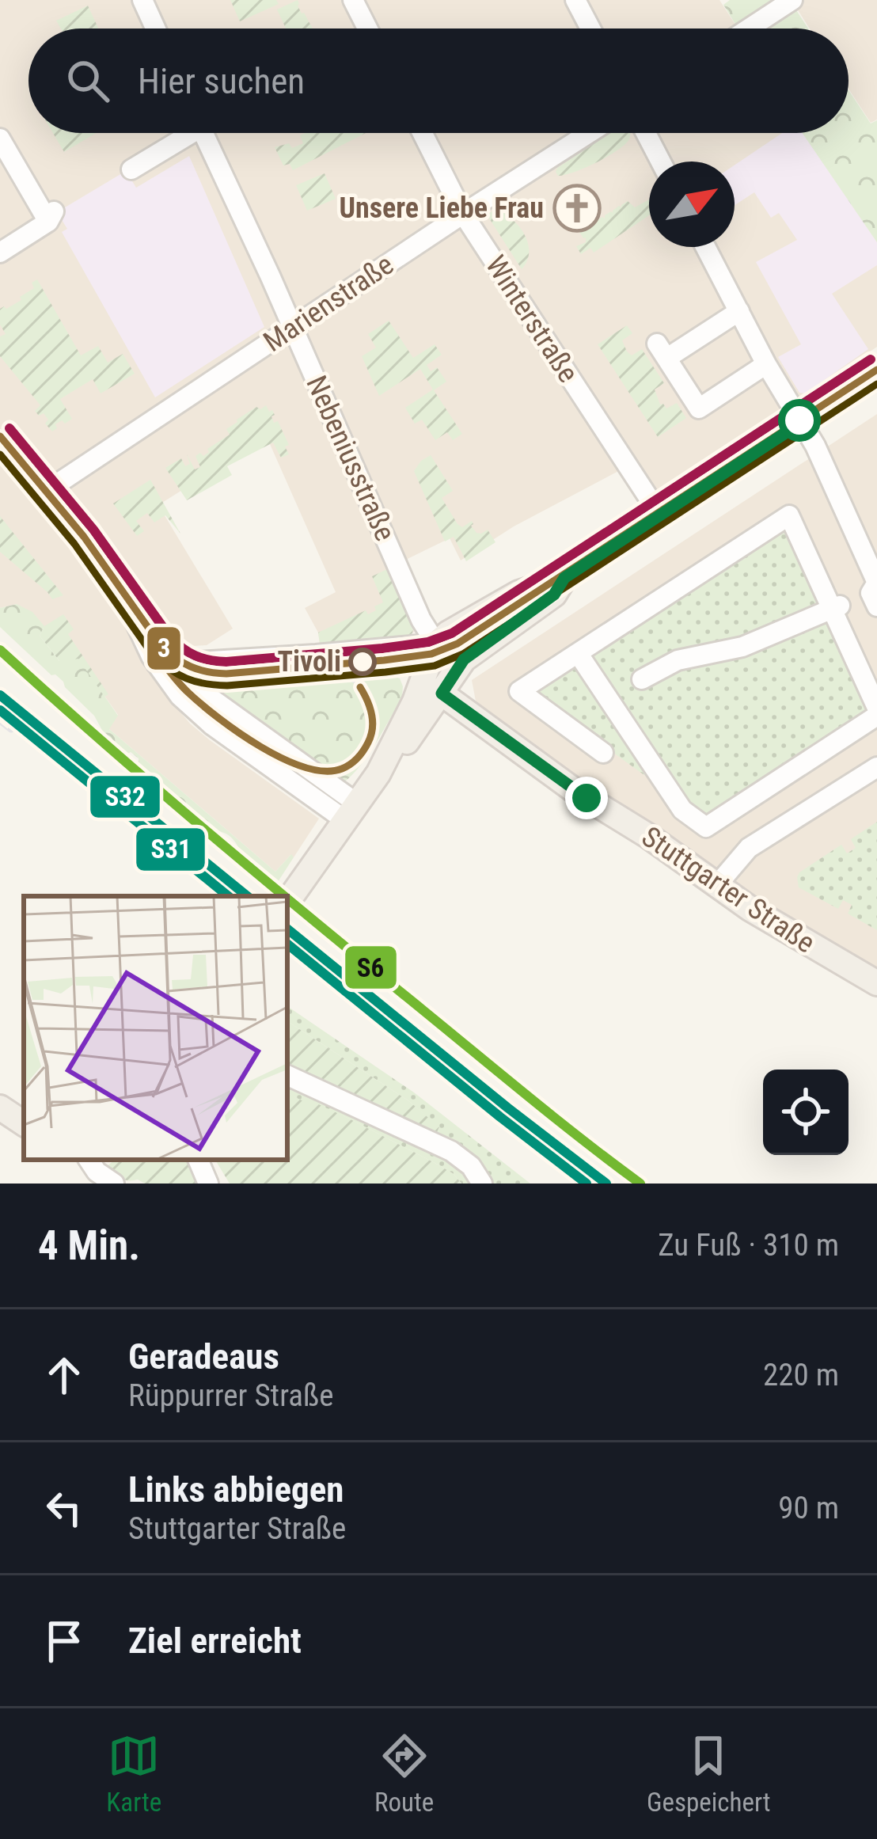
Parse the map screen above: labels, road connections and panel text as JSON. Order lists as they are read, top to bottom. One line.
{"streets":{"main road":["Stuttgarter Straße"],"street":["Marienstraße","Winterstraße","Nebeniusstraße"]},"crossings":[["Marienstraße","Winterstraße"],["Marienstraße","Nebeniusstraße"]],"places":{"church":["Unsere Liebe Frau"],"other":["Tivoli"]},"lines":["transit line 3","transit line S6","transit line S32","transit line S31"],"north":"top right","page":{"search":"Hier suchen","heading":["4 Min.","Zu Fuß · 310 m"],"list":[["Geradeaus","Rüppurrer Straße","220 m"],["Links abbiegen","Stuttgarter Straße","90 m"],"Ziel erreicht"],"nav":["Karte","Route","Gespeichert"]}}
